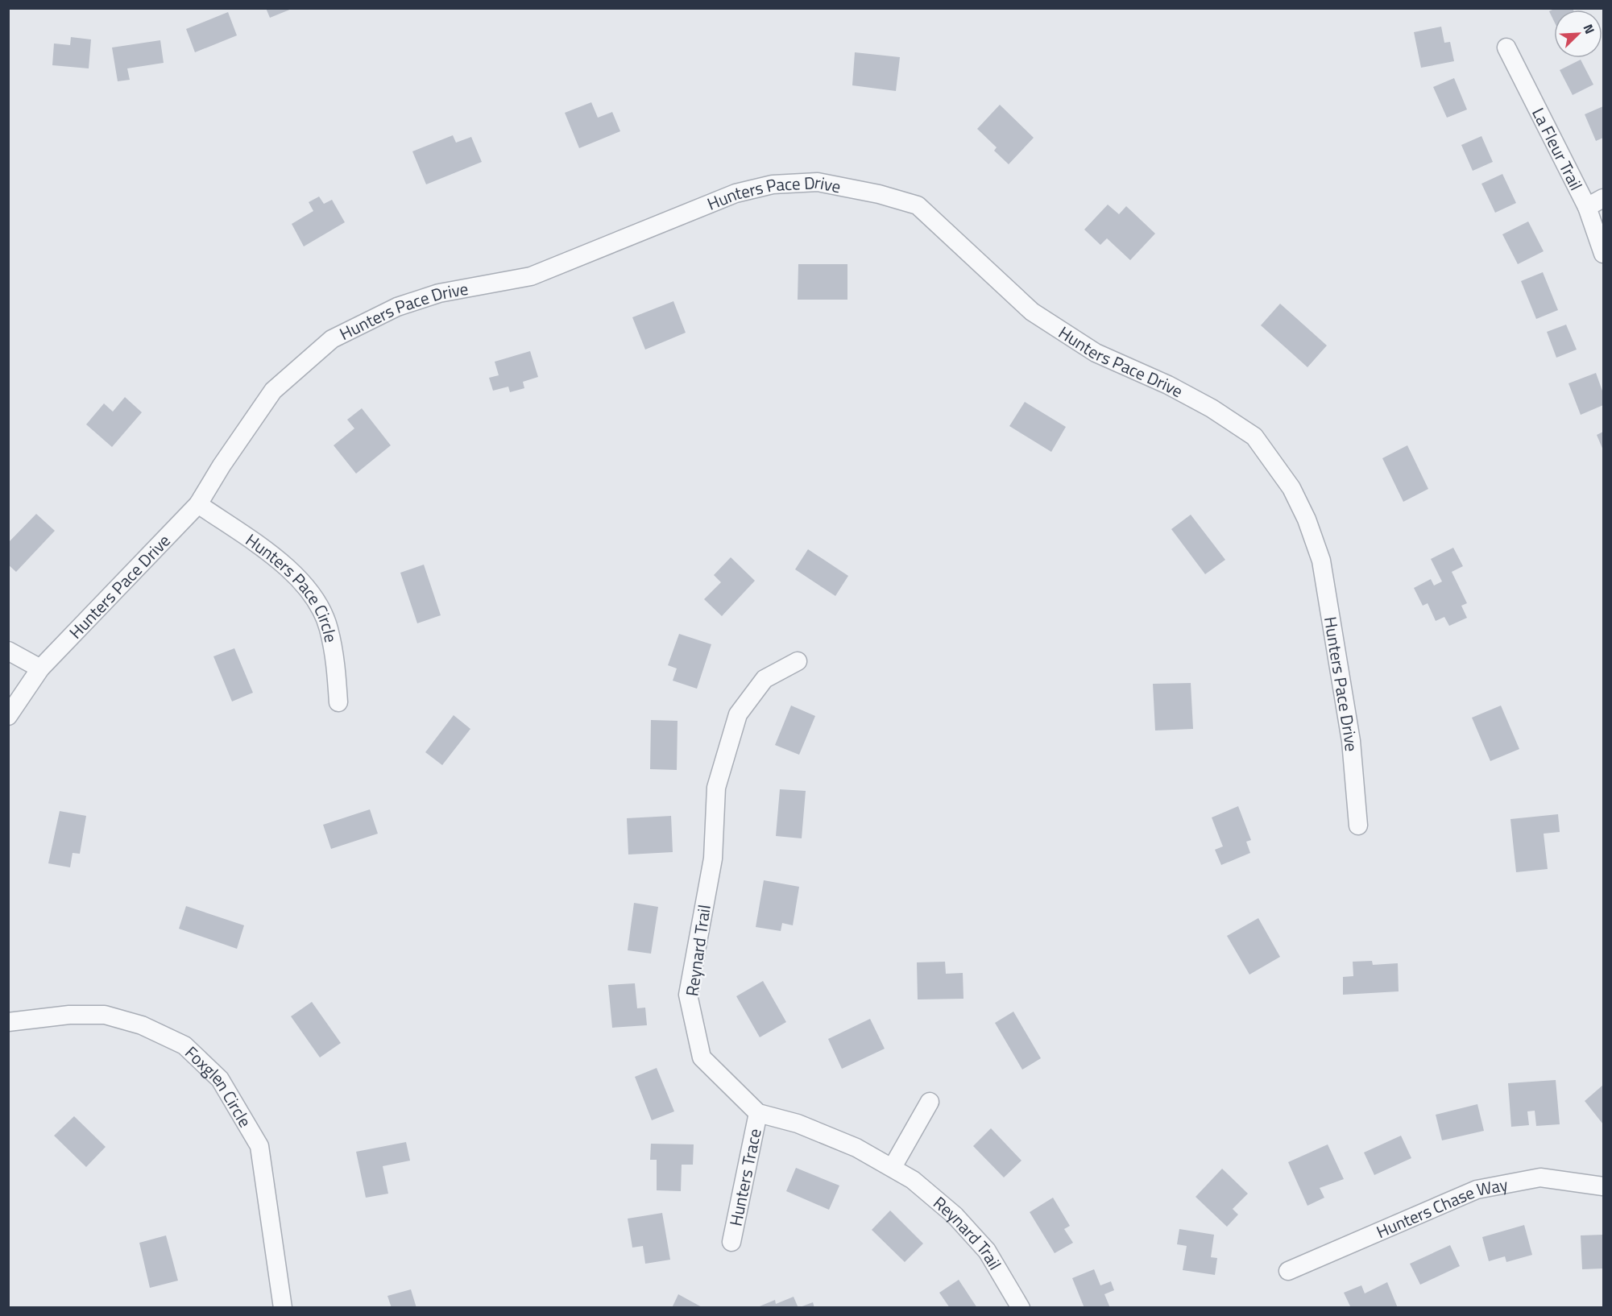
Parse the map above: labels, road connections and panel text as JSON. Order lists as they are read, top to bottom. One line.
{"streets":{"street":["La Fleur Trail","Hunters Pace Drive","Hunters Pace Circle","Reynard Trail","Foxglen Circle","Hunters Trace","Hunters Chase Way"]},"crossings":[["Hunters Pace Drive","Hunters Pace Circle"],["Reynard Trail","Hunters Trace"]],"north":"top right"}
